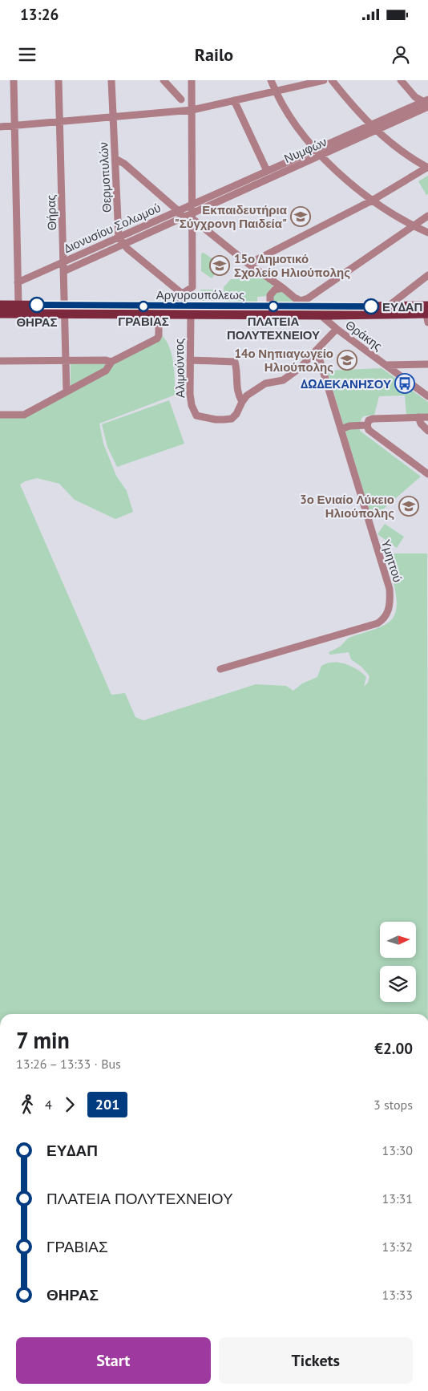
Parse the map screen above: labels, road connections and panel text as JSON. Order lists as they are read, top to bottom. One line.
{"streets":{"main road":["Αργυρουπόλεως"],"street":["Νυμφών","Θερμοπυλών","Θήρας","Διονυσίου Σολωμού","Θράκης","Αλιμούντος","Υμηττού"]},"crossings":[["Νυμφών","Διονυσίου Σολωμού"],["Νυμφών","Θράκης"],["Θερμοπυλών","Διονυσίου Σολωμού"],["Θήρας","Διονυσίου Σολωμού"],["Θήρας","Αργυρουπόλεως"],["Διονυσίου Σολωμού","Θράκης"],["Αργυρουπόλεως","Θράκης"],["Αργυρουπόλεως","Αλιμούντος"],["Αλιμούντος","Υμηττού"]],"places":{"school or university":["Εκπαιδευτήρια \"Σύγχρονη Παιδεία\"","15ο Δημοτικό Σχολείο Ηλιούπολης","14ο Νηπιαγωγείο Ηλιούπολης","3ο Ενιαίο Λύκειο Ηλιούπολης"],"other":["ΘΗΡΑΣ","ΓΡΑΒΙΑΣ","ΠΛΑΤΕΙΑ ΠΟΛΥΤΕΧΝΕΙΟΥ","ΕΥΔΑΠ"],"bus stop":["ΔΩΔΕΚΑΝΗΣΟΥ"]},"lines":["bus line 201"],"north":"right","page":{"status":"13:26","header":"Railo","heading":["7 min","13:26 – 13:33 · Bus","€2.00"],"legs":["4","201","3 stops"],"list":[{"name":"ΕΥΔΑΠ","value":"13:30"},{"name":"ΠΛΑΤΕΙΑ ΠΟΛΥΤΕΧΝΕΙΟΥ","value":"13:31"},{"name":"ΓΡΑΒΙΑΣ","value":"13:32"},{"name":"ΘΗΡΑΣ","value":"13:33"}],"buttons":["Start","Tickets"]}}
